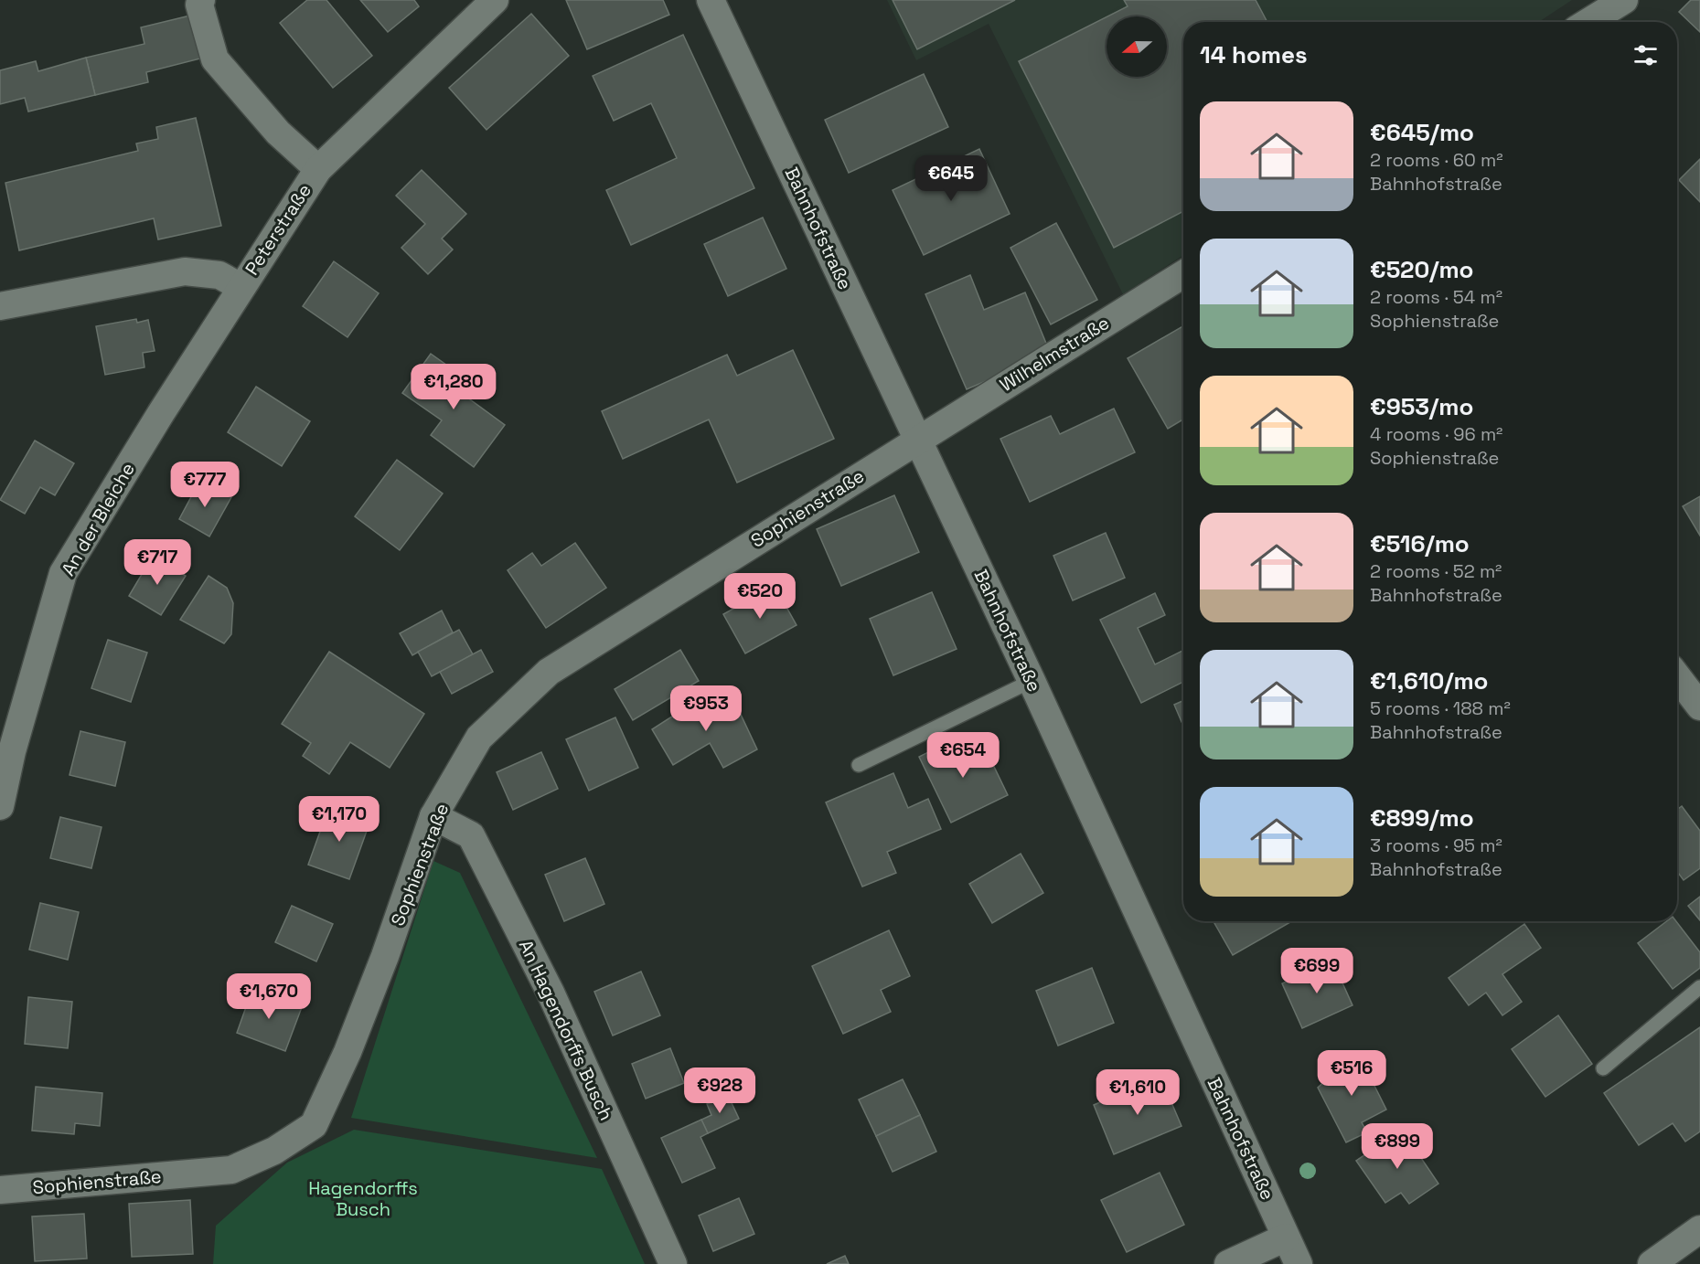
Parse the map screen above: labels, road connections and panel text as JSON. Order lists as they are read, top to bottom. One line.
{"streets":{"street":["Bahnhofstraße","Peterstraße","Wilhelmstraße","Sophienstraße","An der Bleiche","An Hagendorffs Busch"]},"crossings":[["Bahnhofstraße","Wilhelmstraße"],["Bahnhofstraße","Sophienstraße"],["Peterstraße","An der Bleiche"],["Wilhelmstraße","Sophienstraße"],["Sophienstraße","An Hagendorffs Busch"]],"parks":["Hagendorffs Busch"],"north":"left","page":{"heading":"14 homes","list":[{"name":"€645/mo","note":"2 rooms · 60 m² · Bahnhofstraße"},{"name":"€520/mo","note":"2 rooms · 54 m² · Sophienstraße"},{"name":"€953/mo","note":"4 rooms · 96 m² · Sophienstraße"},{"name":"€516/mo","note":"2 rooms · 52 m² · Bahnhofstraße"},{"name":"€1,610/mo","note":"5 rooms · 188 m² · Bahnhofstraße"},{"name":"€899/mo","note":"3 rooms · 95 m² · Bahnhofstraße"}],"price":["€645","€1,280","€777","€717","€520","€953","€654","€1,170","€699","€1,670","€516","€928","€1,610","€899"]}}
